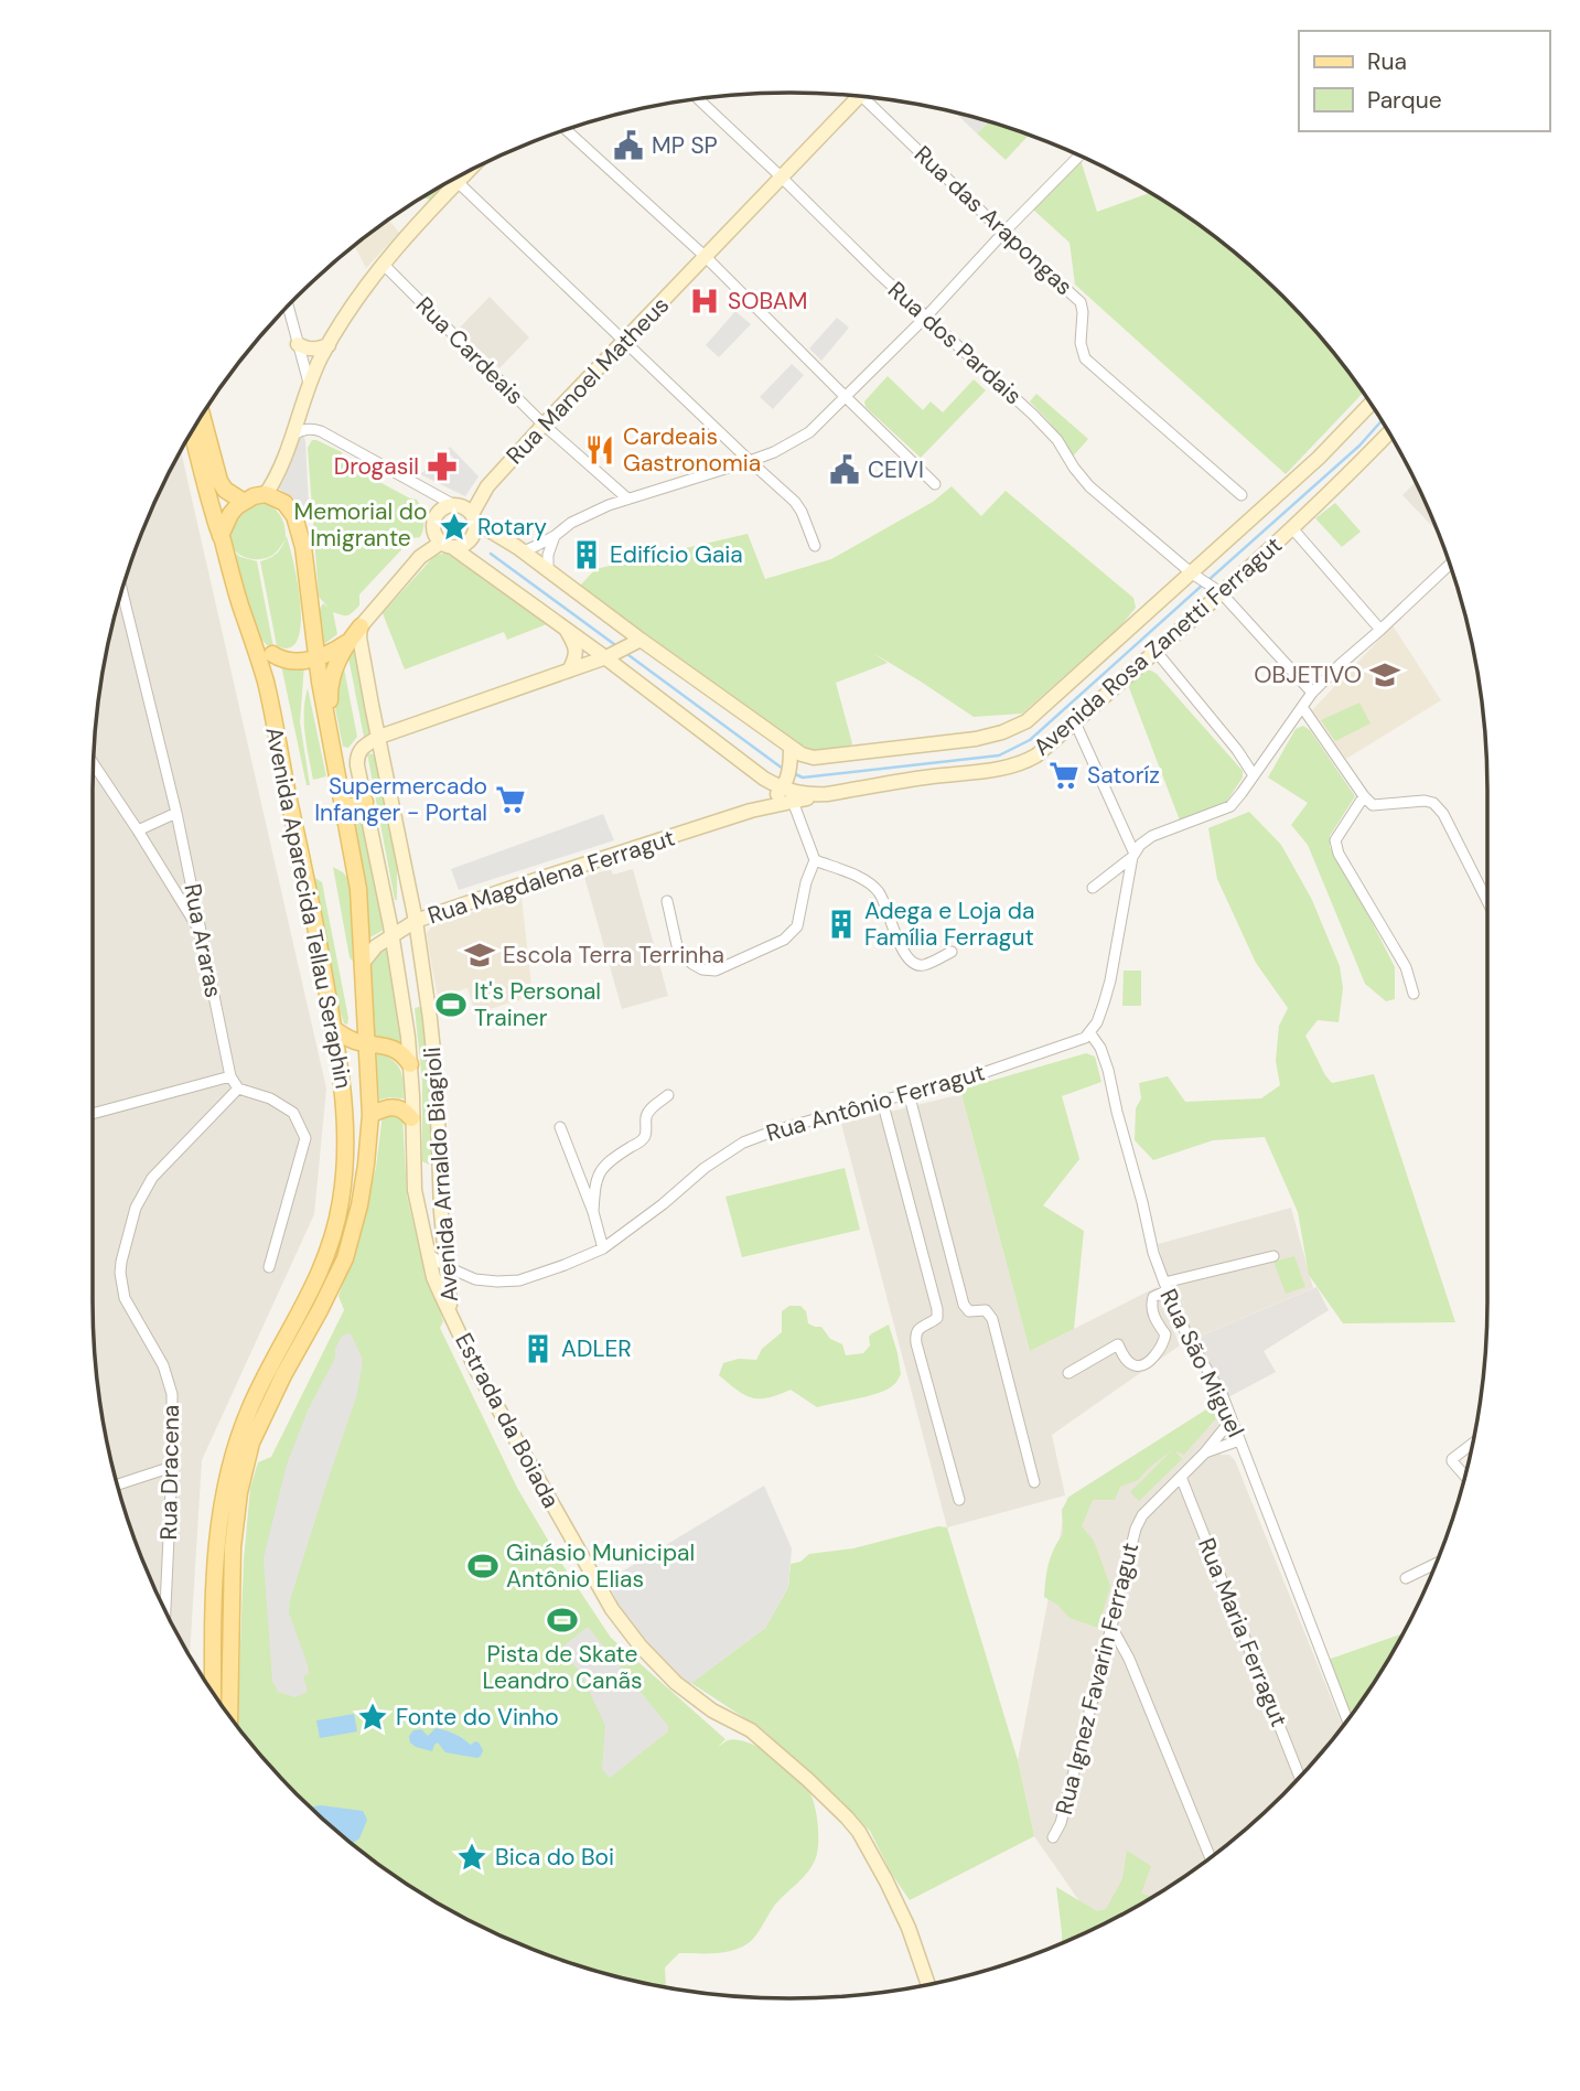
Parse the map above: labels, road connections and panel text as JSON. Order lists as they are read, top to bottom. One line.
{"streets":{"main road":["Rua Manoel Matheus","Avenida Rosa Zanetti Ferragut","Rua Magdalena Ferragut","Avenida Aparecida Tellau Seraphin","Avenida Arnaldo Biagioli","Estrada da Boiada"],"street":["Rua das Arapongas","Rua dos Pardais","Rua Cardeais","Rua Araras","Rua Antônio Ferragut","Rua São Miguel","Rua Dracena","Rua Maria Ferragut","Rua Ignez Favarin Ferragut"]},"crossings":[["Rua dos Pardais","Rua Manoel Matheus"],["Rua dos Pardais","Avenida Rosa Zanetti Ferragut"],["Rua Cardeais","Rua Manoel Matheus"],["Rua Manoel Matheus","Avenida Rosa Zanetti Ferragut"],["Avenida Rosa Zanetti Ferragut","Rua Magdalena Ferragut"],["Rua Magdalena Ferragut","Avenida Aparecida Tellau Seraphin"],["Rua Magdalena Ferragut","Avenida Arnaldo Biagioli"],["Rua Araras","Rua Dracena"],["Rua Antônio Ferragut","Avenida Arnaldo Biagioli"],["Rua Antônio Ferragut","Rua São Miguel"],["Avenida Arnaldo Biagioli","Estrada da Boiada"],["Rua São Miguel","Rua Ignez Favarin Ferragut"],["Rua Maria Ferragut","Rua Ignez Favarin Ferragut"]],"parks":["Memorial do Imigrante"],"places":{"public building":["MP SP","CEIVI"],"hospital":["SOBAM"],"restaurant":["Cardeais Gastronomia"],"pharmacy":["Drogasil"],"place":["Rotary","Fonte do Vinho","Bica do Boi"],"building":["Edifício Gaia","Adega e Loja da Família Ferragut","ADLER"],"school or university":["OBJETIVO","Escola Terra Terrinha"],"supermarket":["Satoríz","Supermercado Infanger - Portal"],"sports":["It's Personal Trainer","Ginásio Municipal Antônio Elias","Pista de Skate Leandro Canãs"]},"legend":["Rua","Parque"]}
